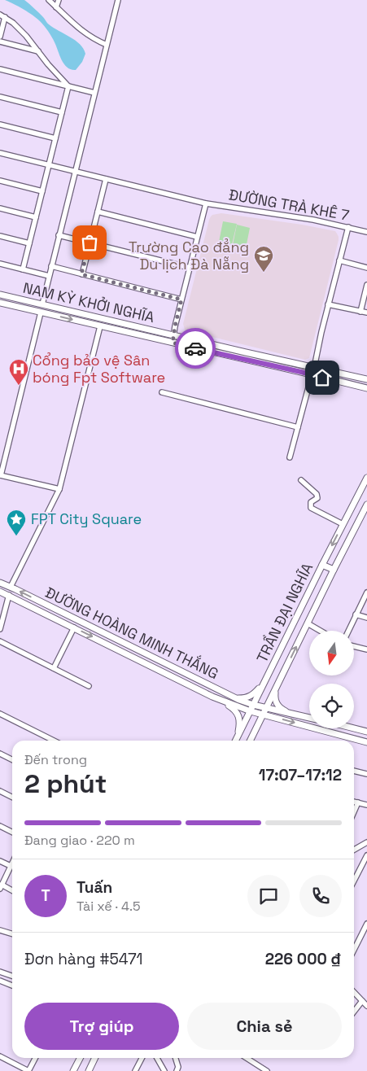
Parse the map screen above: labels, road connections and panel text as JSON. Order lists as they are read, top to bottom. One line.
{"streets":{"main road":["NAM KỲ KHỞI NGHĨA","TRẦN ĐẠI NGHĨA","ĐƯỜNG HOÀNG MINH THẮNG"],"street":["ĐƯỜNG TRÀ KHÊ 7"]},"crossings":[["TRẦN ĐẠI NGHĨA","ĐƯỜNG HOÀNG MINH THẮNG"]],"places":{"school or university":["Trường Cao đẳng Du lịch Đà Nẵng"],"hospital":["Cổng bảo vệ Sân bóng Fpt Software"],"place":["FPT City Square"]},"north":"bottom","page":{"heading":["2 phút","Đến trong","17:07–17:12"],"panel":["Tuấn","Tài xế · 4.5","Đơn hàng #5471","226 000 ₫"],"bar":"Đang giao · 220 m","round":"T","buttons":["Trợ giúp","Chia sẻ"]}}
